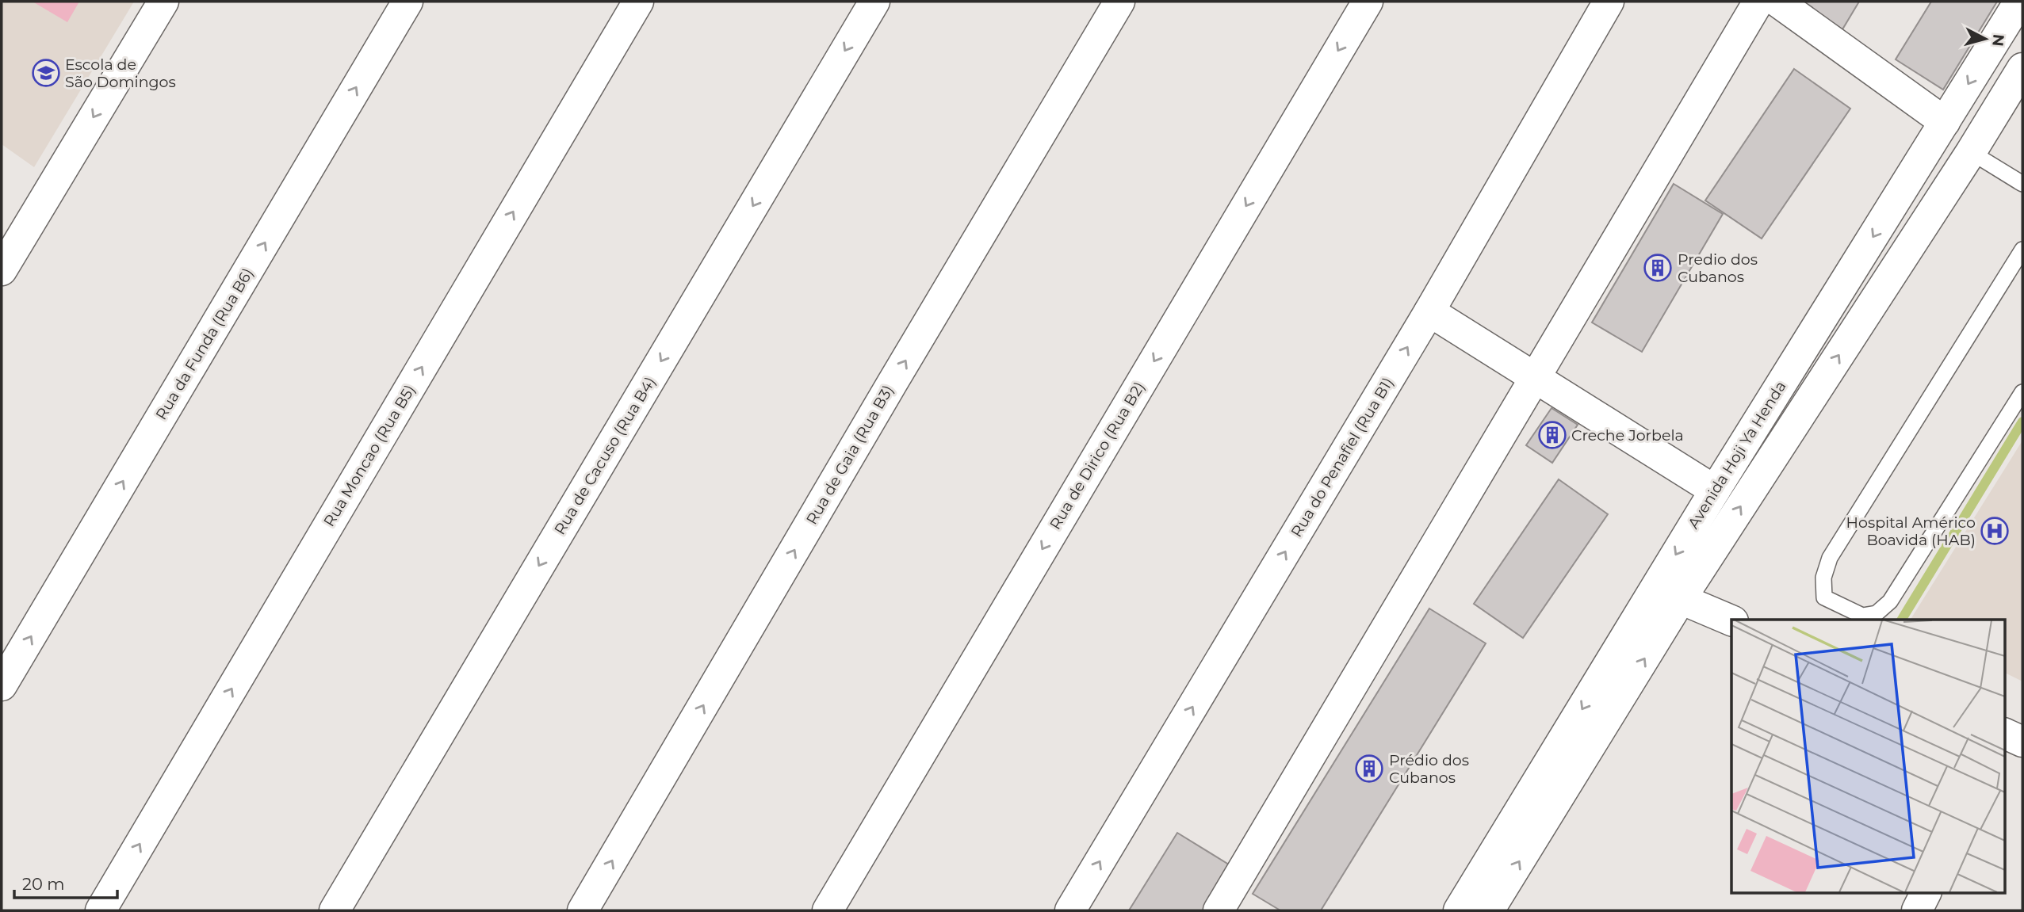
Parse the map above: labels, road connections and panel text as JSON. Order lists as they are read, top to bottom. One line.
{"streets":{"street":["Rua da Funda (Rua B6)","Rua de Gaia (Rua B3)","Avenida Hoji Ya Henda","Rua Moncao (Rua B5)","Rua de Cacuso (Rua B4)","Rua de Dirico (Rua B2)","Rua do Penafiel (Rua B1)"]},"one_way":["Rua de Gaia (Rua B3)","Rua Moncao (Rua B5)","Rua de Cacuso (Rua B4)","Rua de Dirico (Rua B2)"],"places":{"school or university":["Escola de São Domingos"],"building":["Predio dos Cubanos","Creche Jorbela","Prédio dos Cubanos"],"hospital":["Hospital Américo Boavida (HAB)"]},"scale_bar":"20 m","north":"right"}
